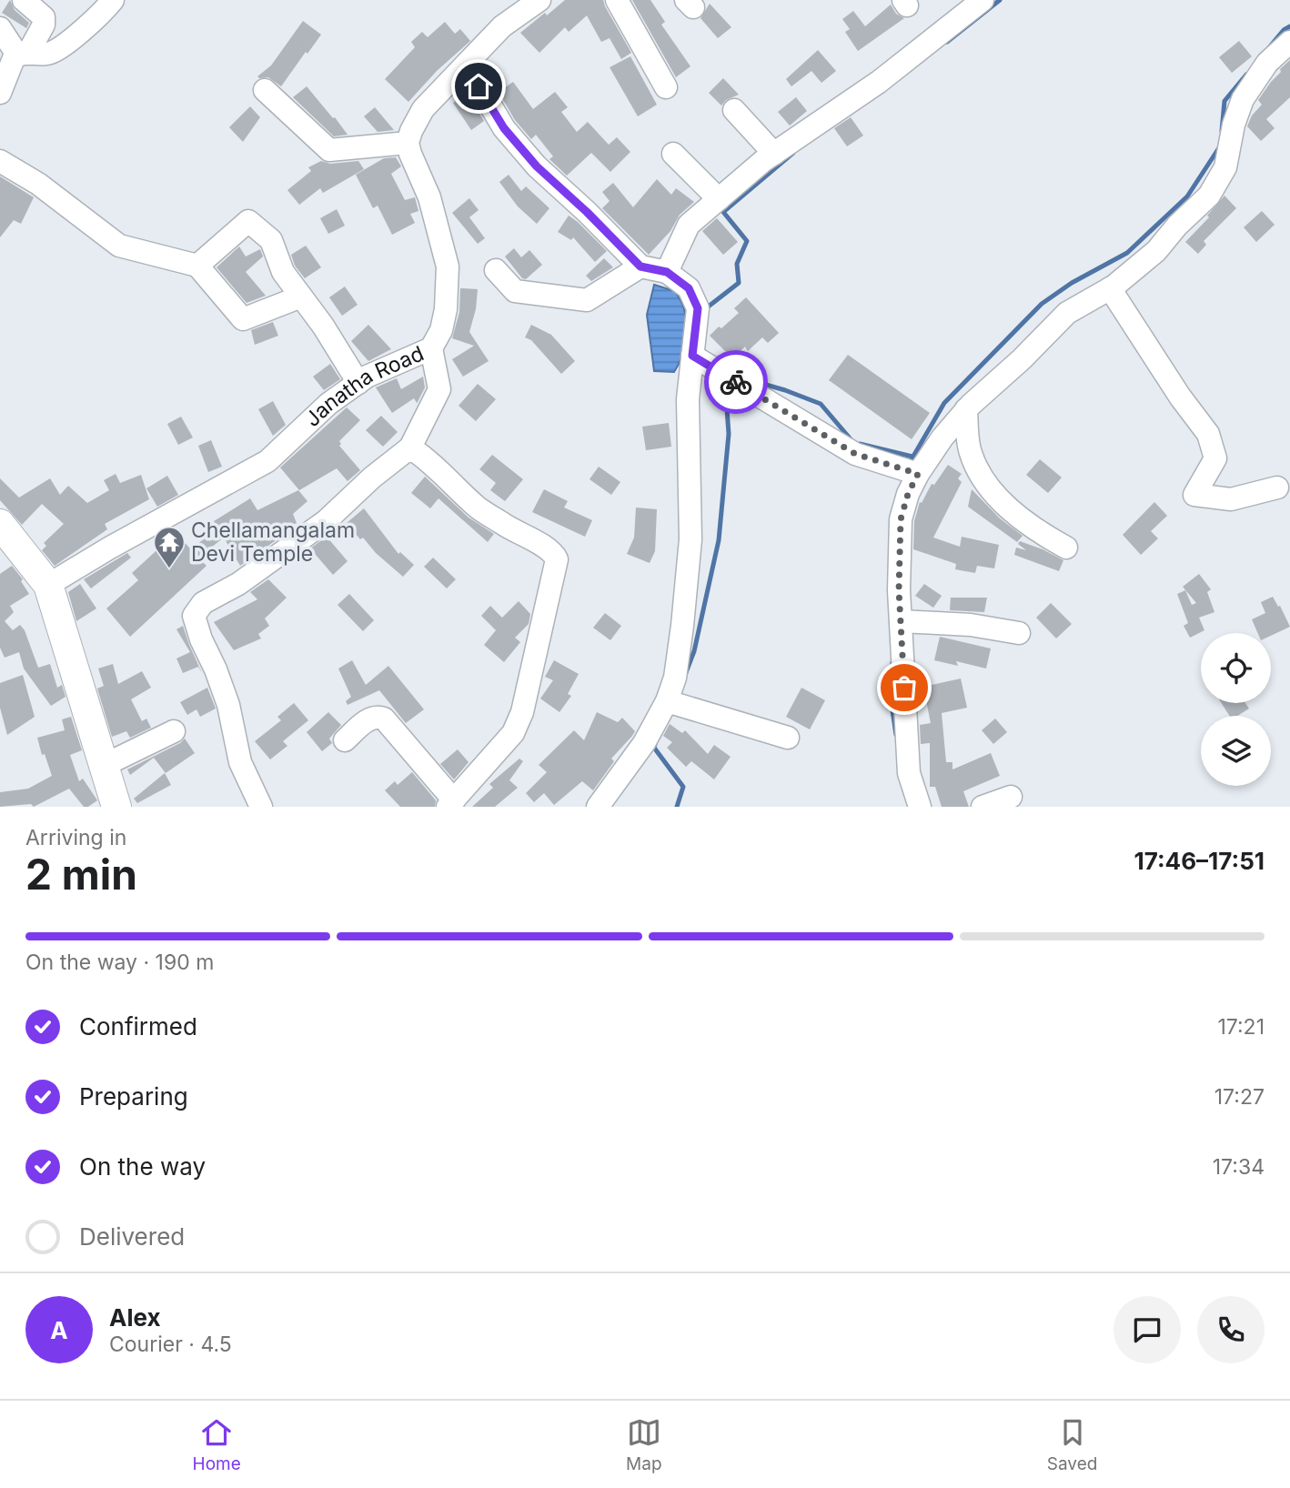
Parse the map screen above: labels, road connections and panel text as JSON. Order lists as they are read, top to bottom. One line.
{"streets":{"street":["Janatha Road"]},"places":{"temple":["Chellamangalam Devi Temple"]},"page":{"heading":["2 min","Arriving in","17:46–17:51"],"panel":["Alex","Courier · 4.5"],"bar":"On the way · 190 m","list":[["Confirmed","17:21"],["Preparing","17:27"],["On the way","17:34"],"Delivered"],"round":"A","tabs":["Home","Map","Saved"]}}
